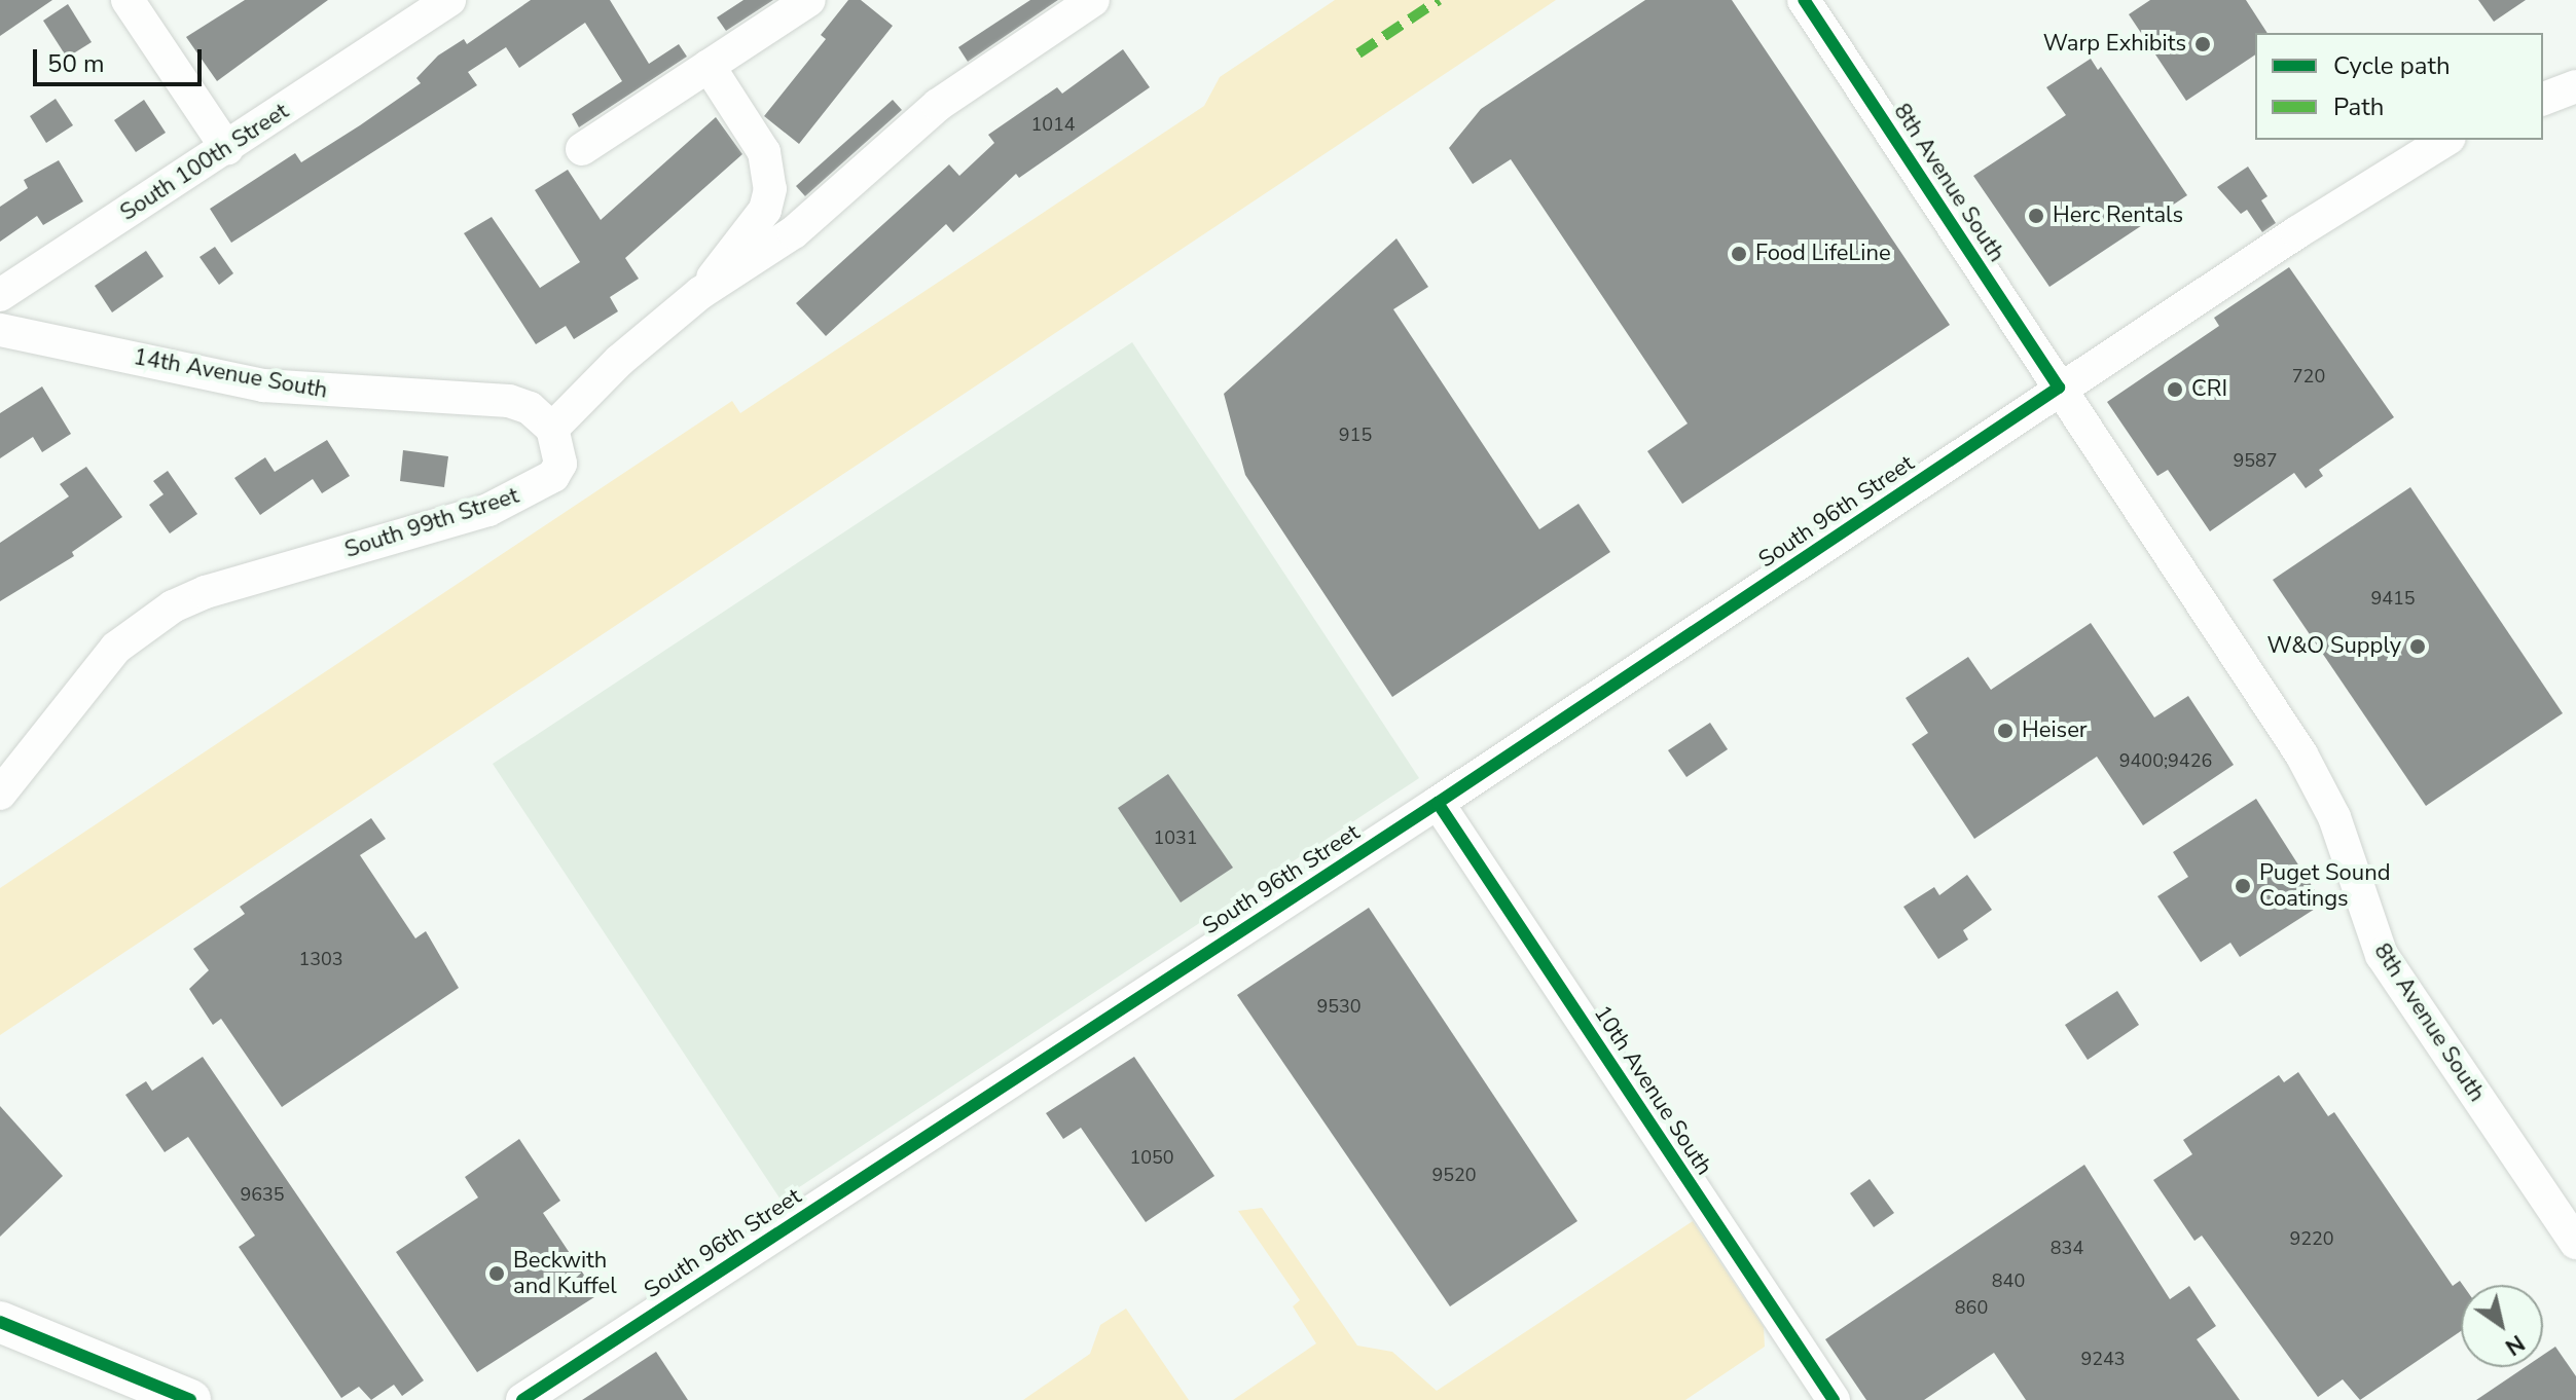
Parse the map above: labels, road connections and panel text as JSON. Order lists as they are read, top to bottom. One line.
{"streets":{"street":["South 100th Street","8th Avenue South","14th Avenue South","South 96th Street","South 99th Street","10th Avenue South"]},"crossings":[["8th Avenue South","South 96th Street"],["14th Avenue South","South 99th Street"],["South 96th Street","10th Avenue South"]],"places":["Warp Exhibits","Herc Rentals","Food LifeLine","CRI","W&O Supply","Heiser","Puget Sound Coatings","Beckwith and Kuffel"],"house_numbers":["1014","720","915","9587","9415","9400;9426","1031","1303","9530","1050","9520","9635","9220","834","840","860","9243"],"legend":["Cycle path","Path"],"scale_bar":"50 m","north":"bottom right"}
